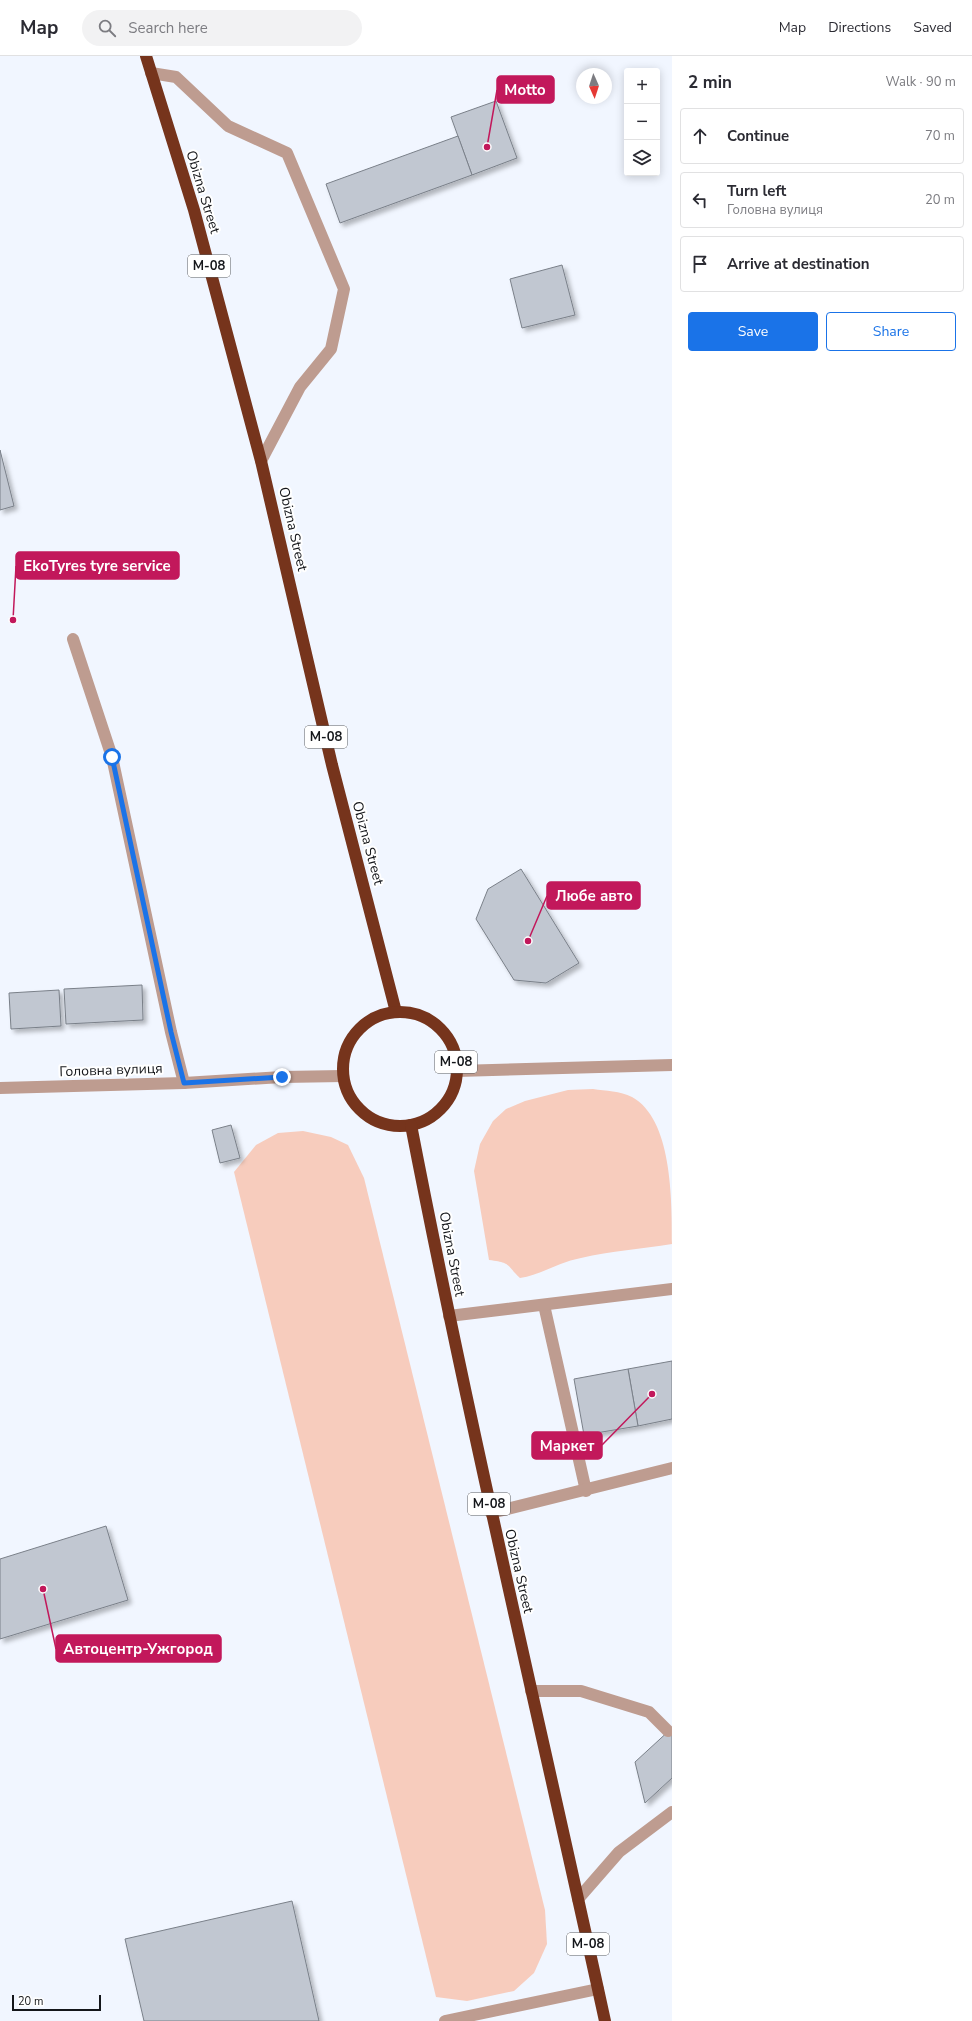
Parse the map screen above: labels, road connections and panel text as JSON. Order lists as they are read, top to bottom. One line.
{"streets":{"highway":["Obizna Street","М-08"],"street":["Головна вулиця"]},"crossings":[["Obizna Street","М-08"],["Obizna Street","Головна вулиця"],["М-08","Головна вулиця"]],"places":["Motto","EkoTyres tyre service","Любе авто","Маркет","Автоцентр-Ужгород"],"scale_bar":"20 m","north":"bottom","page":{"header":"Map","search":"Search here","nav":["Map","Directions","Saved"],"heading":["2 min","Walk · 90 m"],"map_buttons":["+","−"],"list":[["Continue","70 m"],["Turn left","Головна вулиця","20 m"],"Arrive at destination"],"buttons":["Save","Share"],"scale":"20 m"}}
